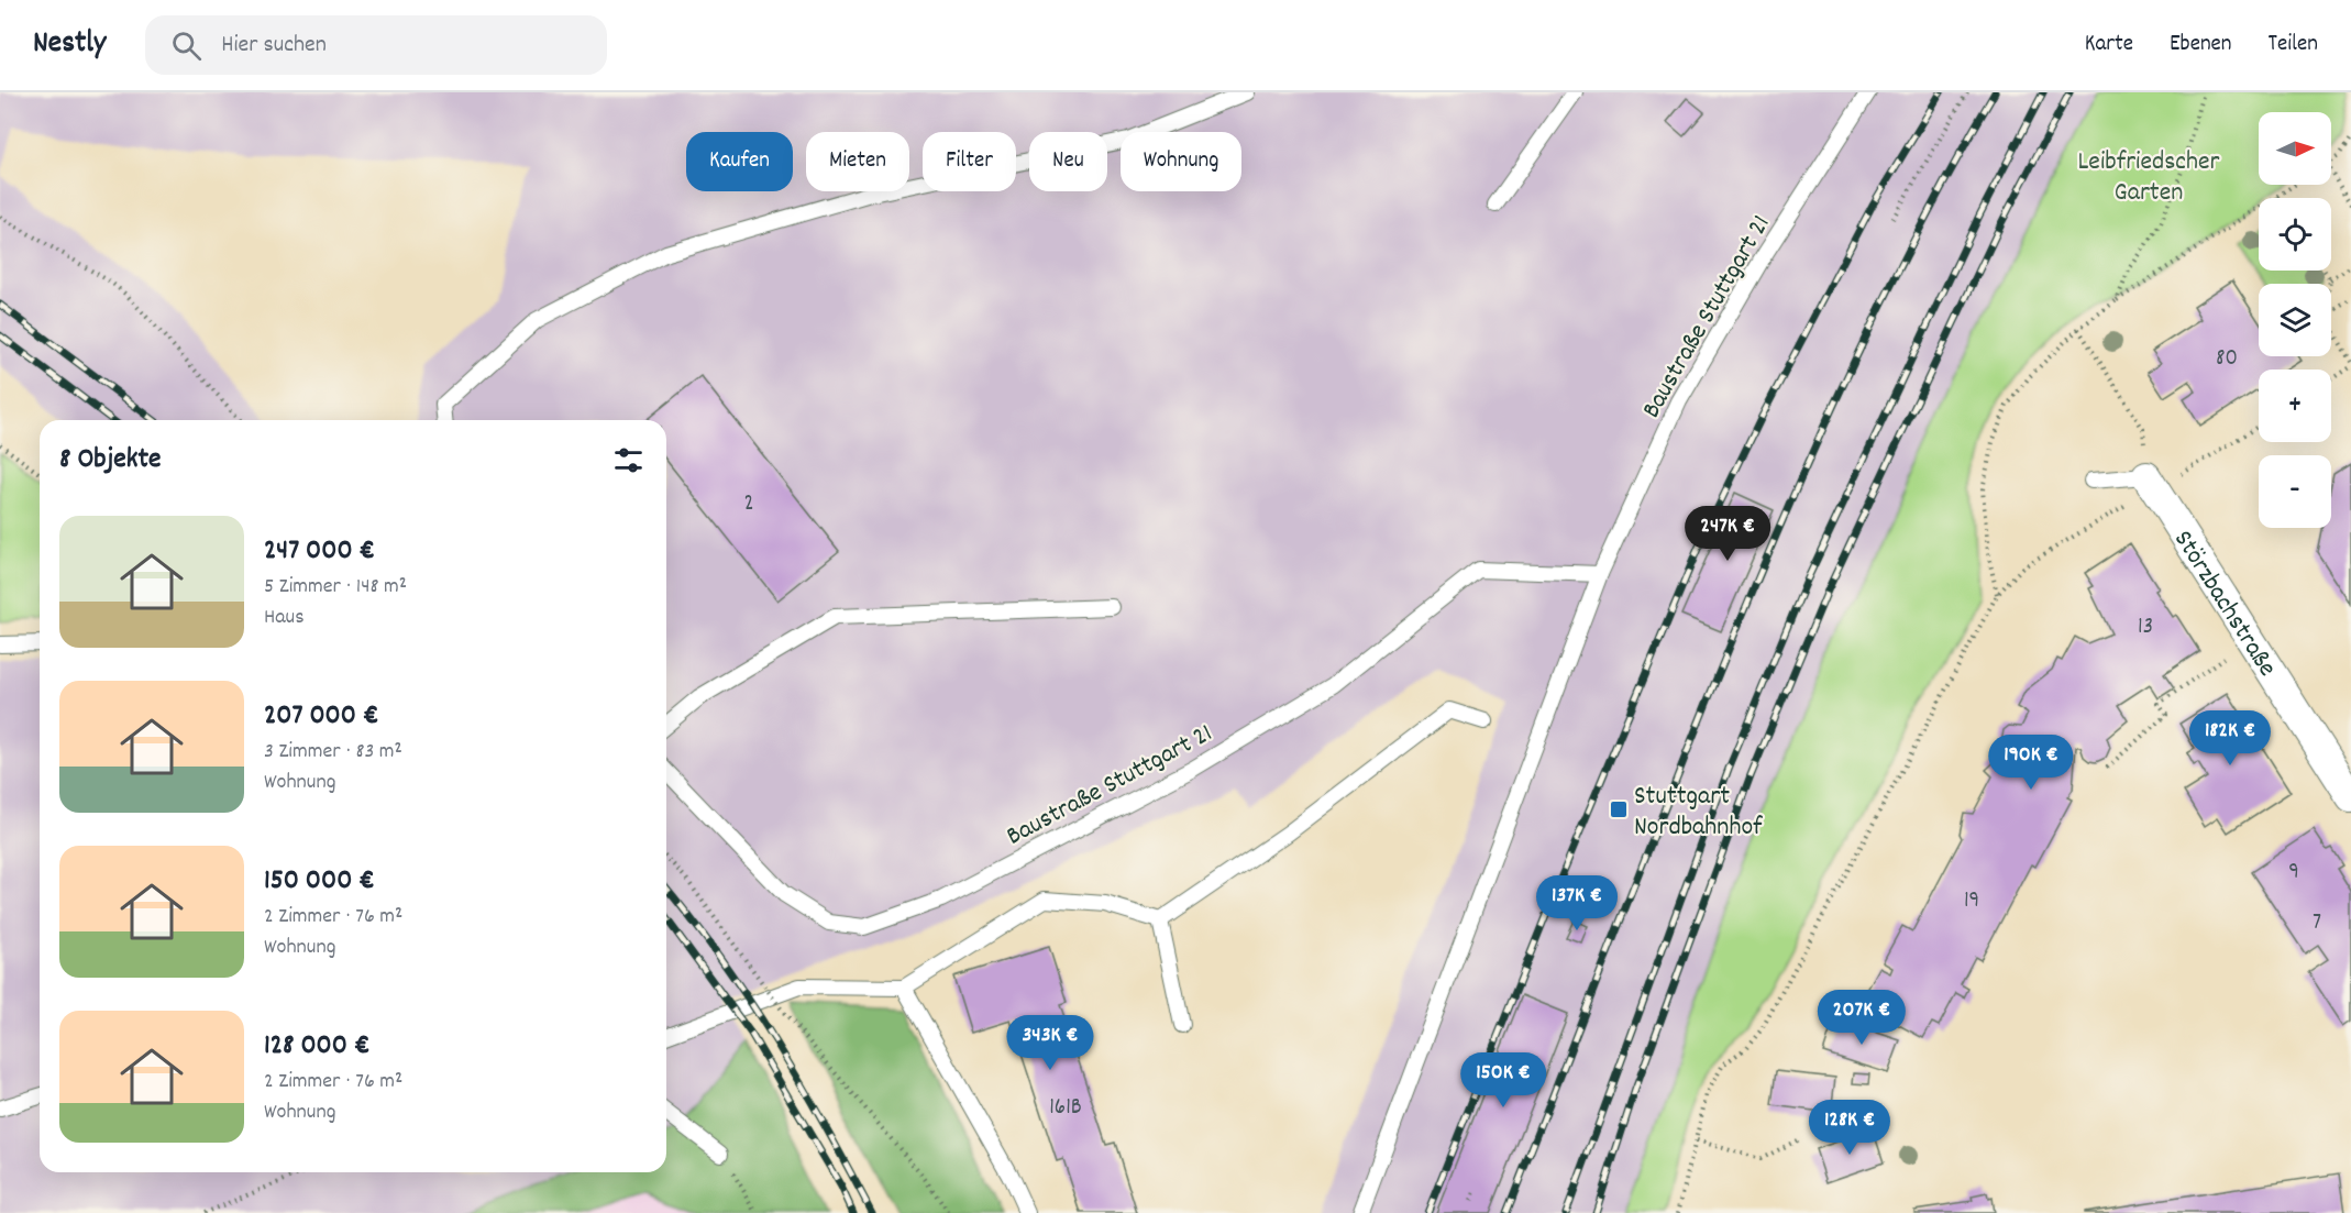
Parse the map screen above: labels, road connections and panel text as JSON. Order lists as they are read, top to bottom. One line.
{"streets":{"street":["Störzbachstraße"],"lane":["Baustraße Stuttgart 21"]},"parks":["Leibfriedscher Garten"],"places":{"transit":["Stuttgart Nordbahnhof"]},"house_numbers":["80","2","13","9","19","7","161B"],"north":"right","page":{"header":"Nestly","search":"Hier suchen","nav":["Karte","Ebenen","Teilen"],"map_buttons":["+","−"],"chip":["Kaufen","Mieten","Filter","Neu","Wohnung"],"heading":"8 Objekte","list":[{"name":"247 000 €","note":"5 Zimmer · 148 m² · Haus"},{"name":"207 000 €","note":"3 Zimmer · 83 m² · Wohnung"},{"name":"150 000 €","note":"2 Zimmer · 76 m² · Wohnung"},{"name":"128 000 €","note":"2 Zimmer · 76 m² · Wohnung"}],"price":["247K €","182K €","190K €","137K €","207K €","343K €","150K €","128K €"]}}
